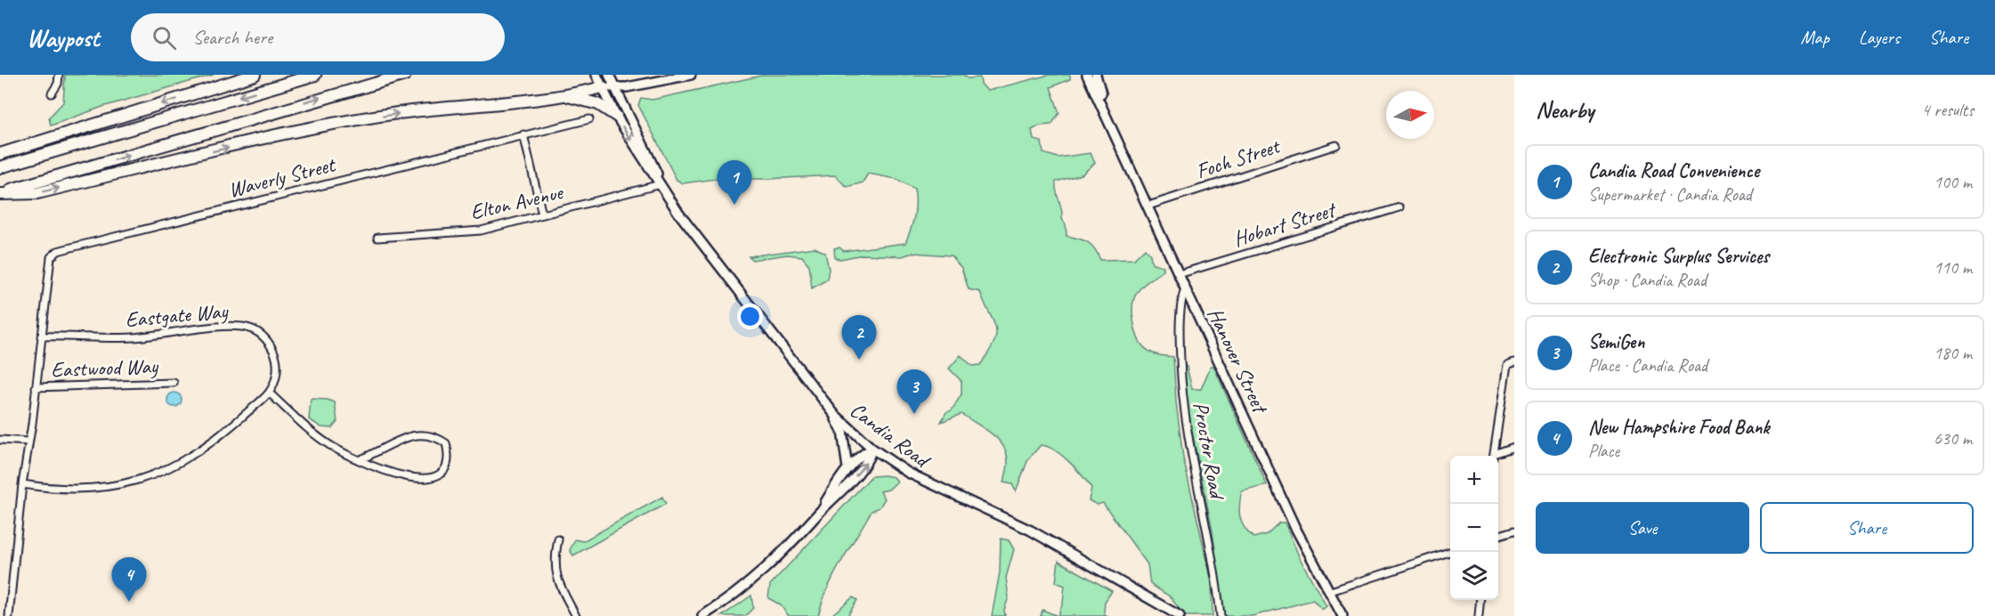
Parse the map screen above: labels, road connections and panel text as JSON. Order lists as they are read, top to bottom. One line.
{"streets":{"main road":["Hanover Street","Candia Road"],"street":["Foch Street","Waverly Street","Elton Avenue","Hobart Street","Eastgate Way","Eastwood Way","Proctor Road"]},"crossings":[["Foch Street","Hanover Street"],["Waverly Street","Eastgate Way"],["Elton Avenue","Candia Road"],["Hobart Street","Hanover Street"],["Hanover Street","Proctor Road"]],"north":"right","page":{"header":"Waypost","search":"Search here","nav":["Map","Layers","Share"],"heading":["Nearby","4 results"],"list":[{"mark":"1","name":"Candia Road Convenience","note":"Supermarket · Candia Road","value":"100 m"},{"mark":"2","name":"Electronic Surplus Services","note":"Shop · Candia Road","value":"110 m"},{"mark":"3","name":"SemiGen","note":"Place · Candia Road","value":"180 m"},{"mark":"4","name":"New Hampshire Food Bank","note":"Place","value":"630 m"}],"pins":["1","2","3","4"],"map_buttons":["+","−"],"buttons":["Save","Share"]}}
